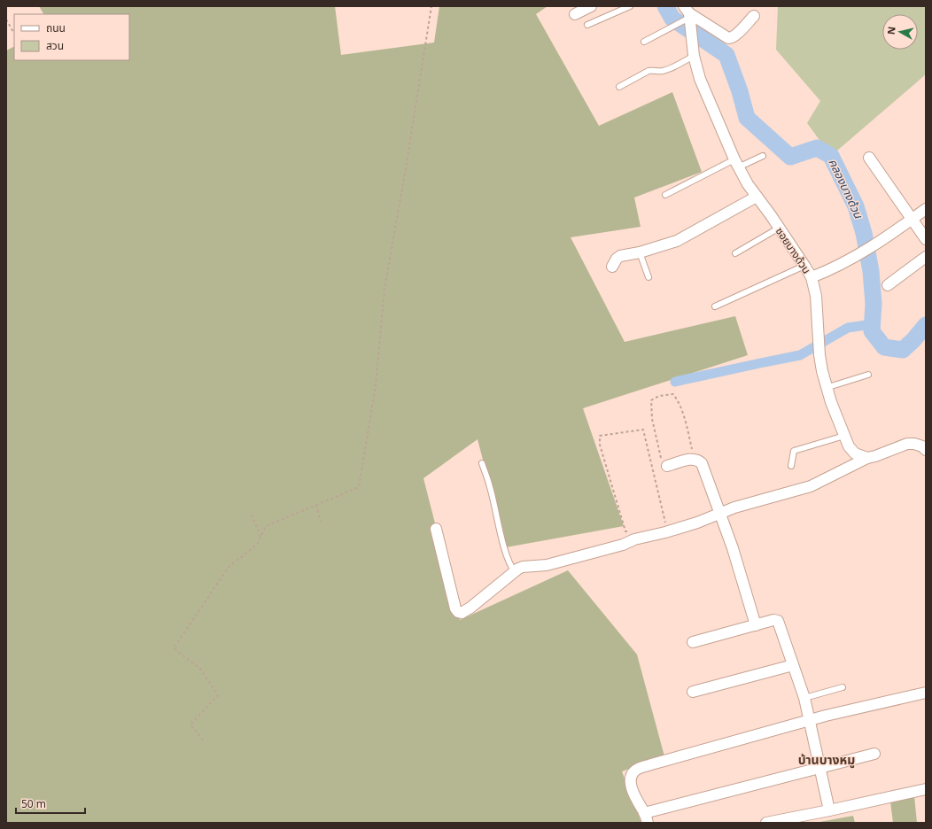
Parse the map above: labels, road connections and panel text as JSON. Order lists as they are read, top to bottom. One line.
{"streets":{"street":["ซอยบางด้วน"]},"districts":["บ้านบางหมู"],"water":["คลองบางด้วน"],"legend":["ถนน","สวน"],"scale_bar":"50 m","north":"left"}
